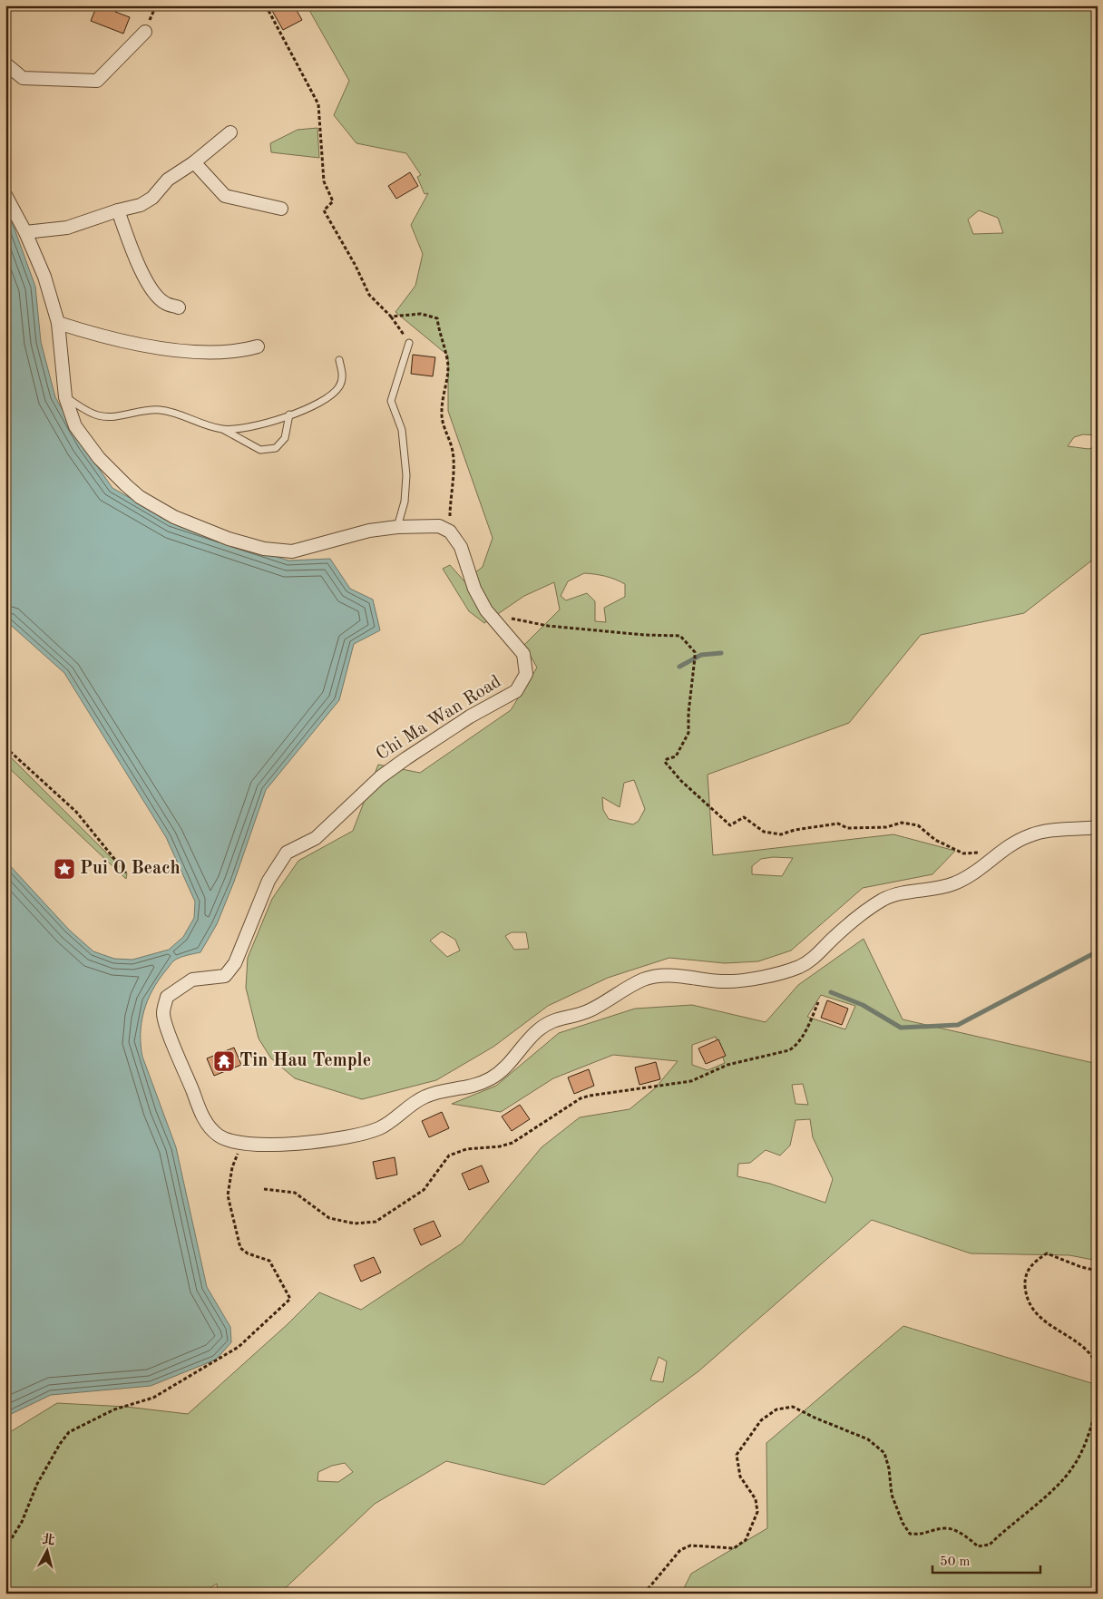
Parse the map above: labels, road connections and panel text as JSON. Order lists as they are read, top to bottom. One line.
{"streets":{"street":["Chi Ma Wan Road"]},"places":{"place":["Pui O Beach"],"temple":["Tin Hau Temple"]},"scale_bar":"50 m","north":"top"}
